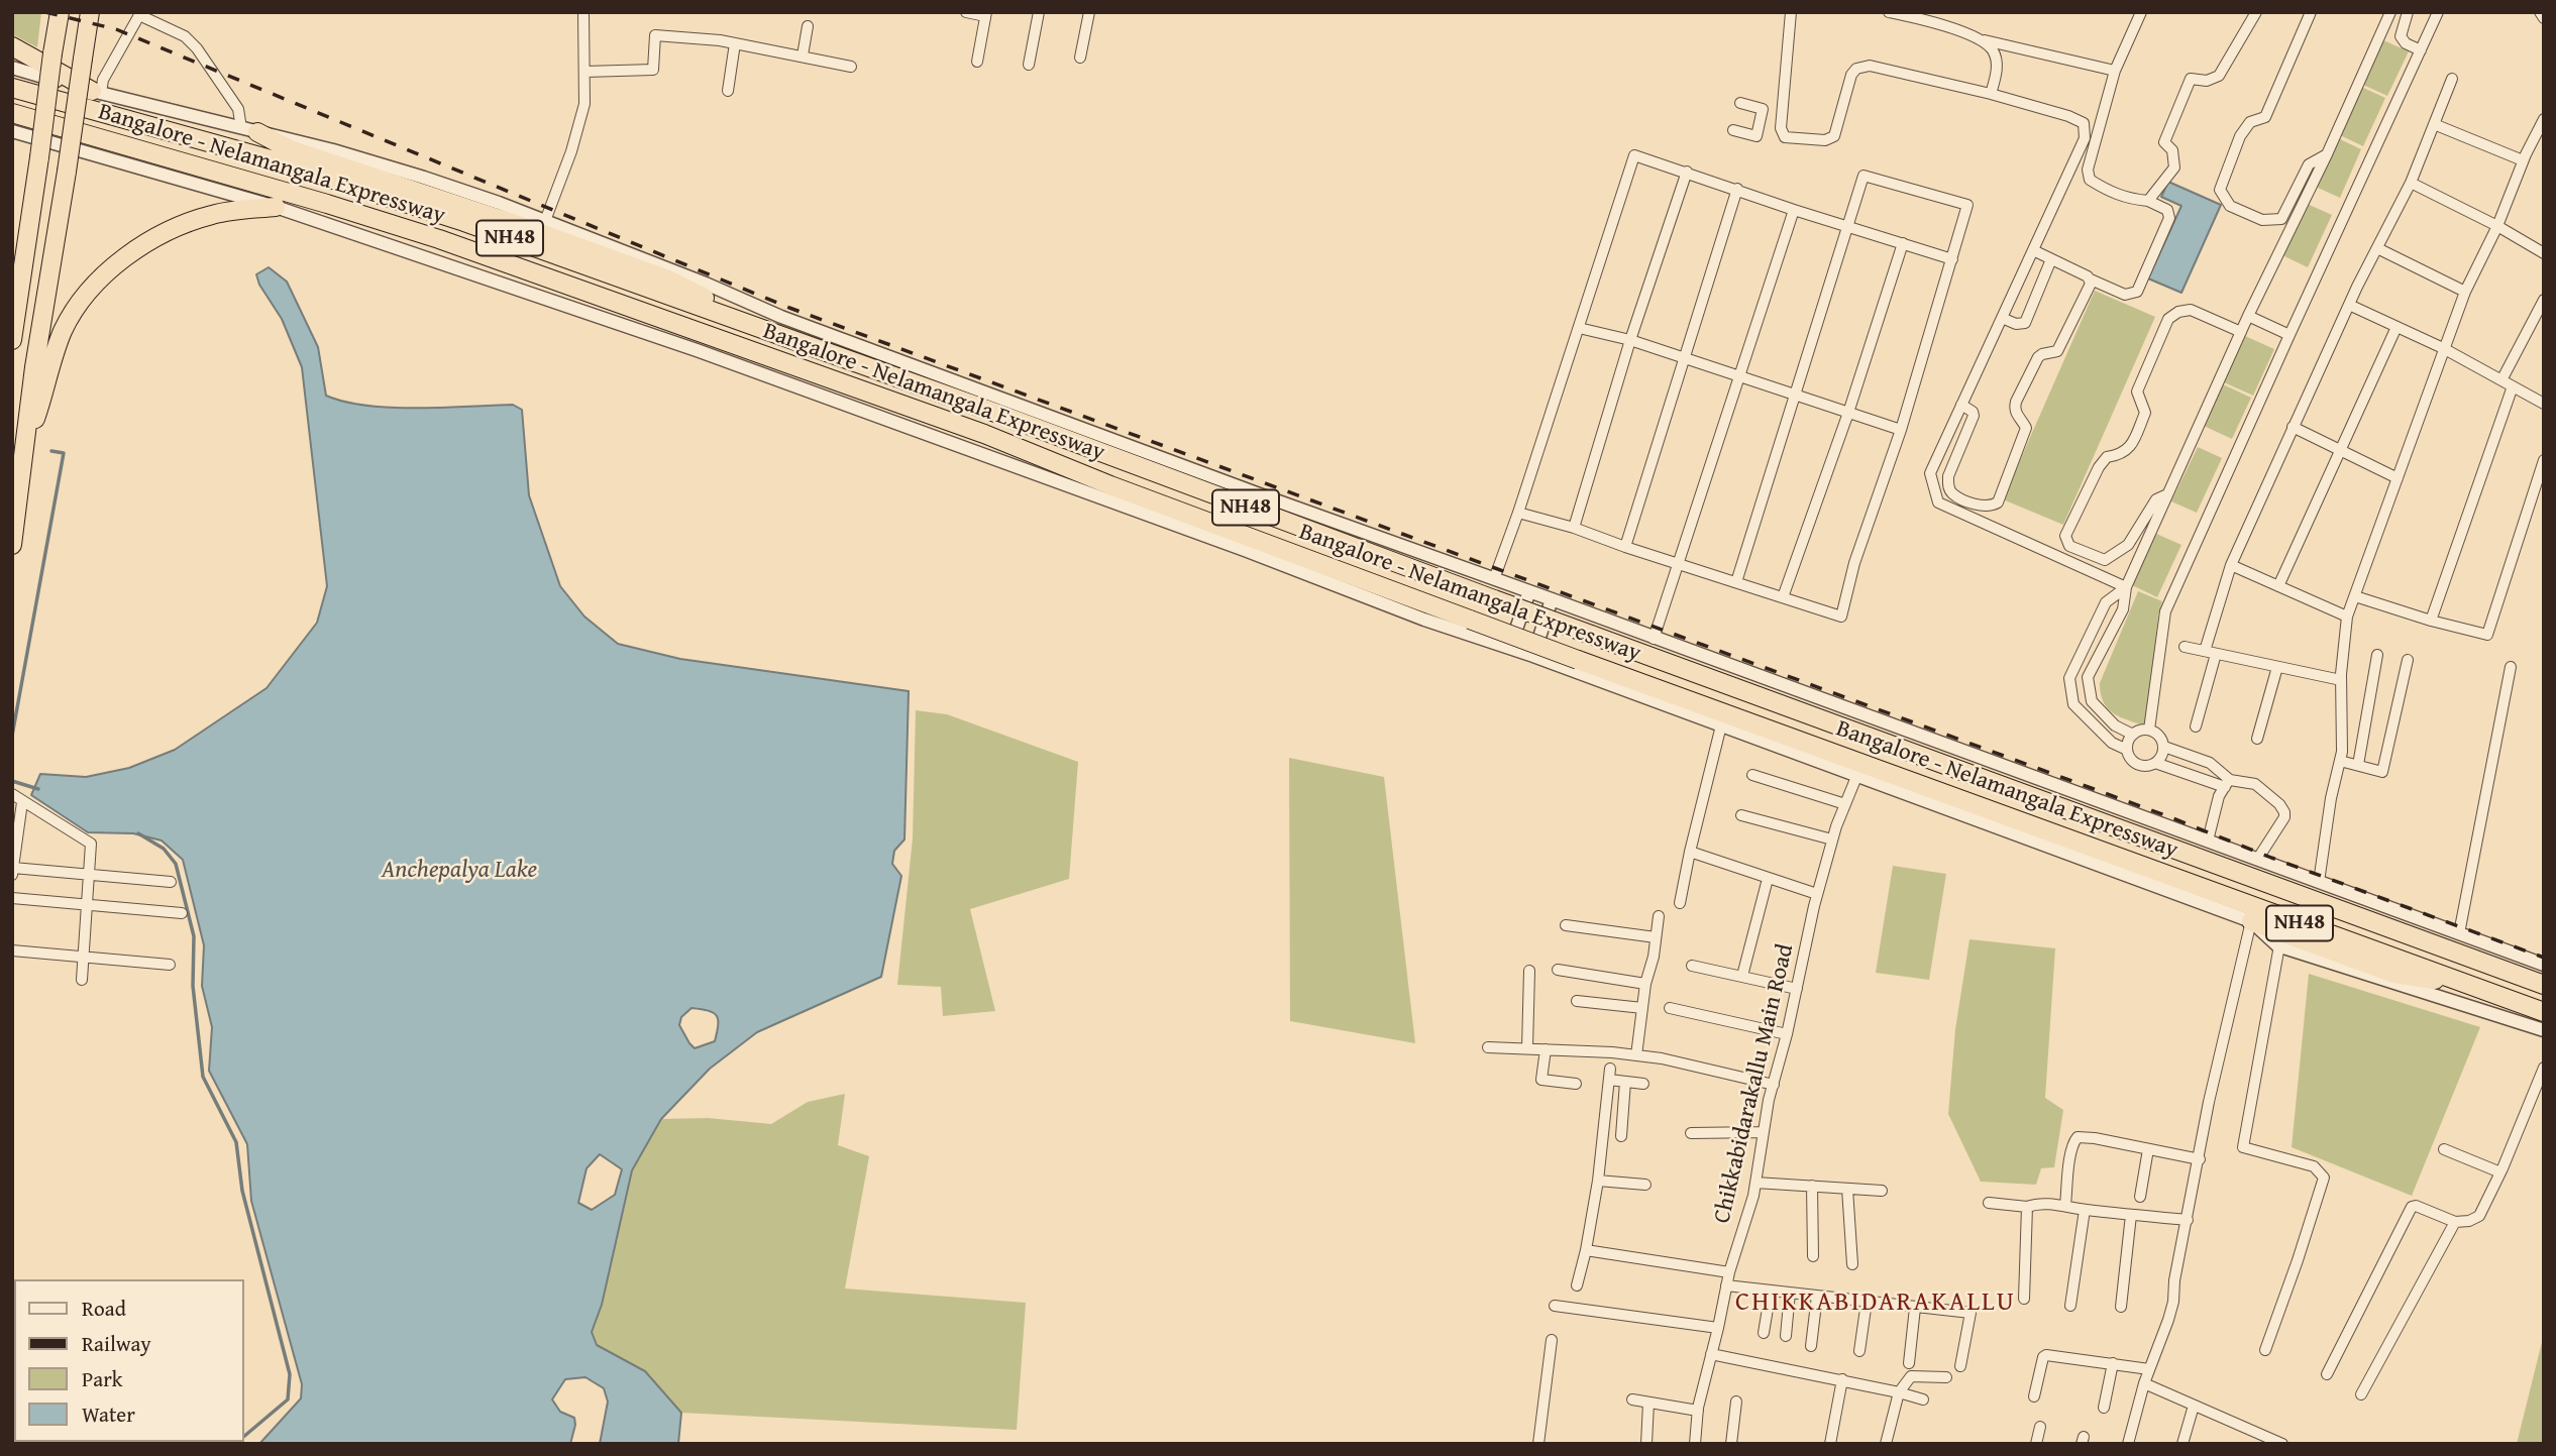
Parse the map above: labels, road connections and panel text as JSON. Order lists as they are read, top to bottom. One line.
{"streets":{"highway":["Bangalore - Nelamangala Expressway","NH48"],"street":["Chikkabidarakallu Main Road"]},"districts":["CHIKKABIDARAKALLU"],"water":["Anchepalya Lake"],"legend":["Road","Railway","Park","Water"]}
